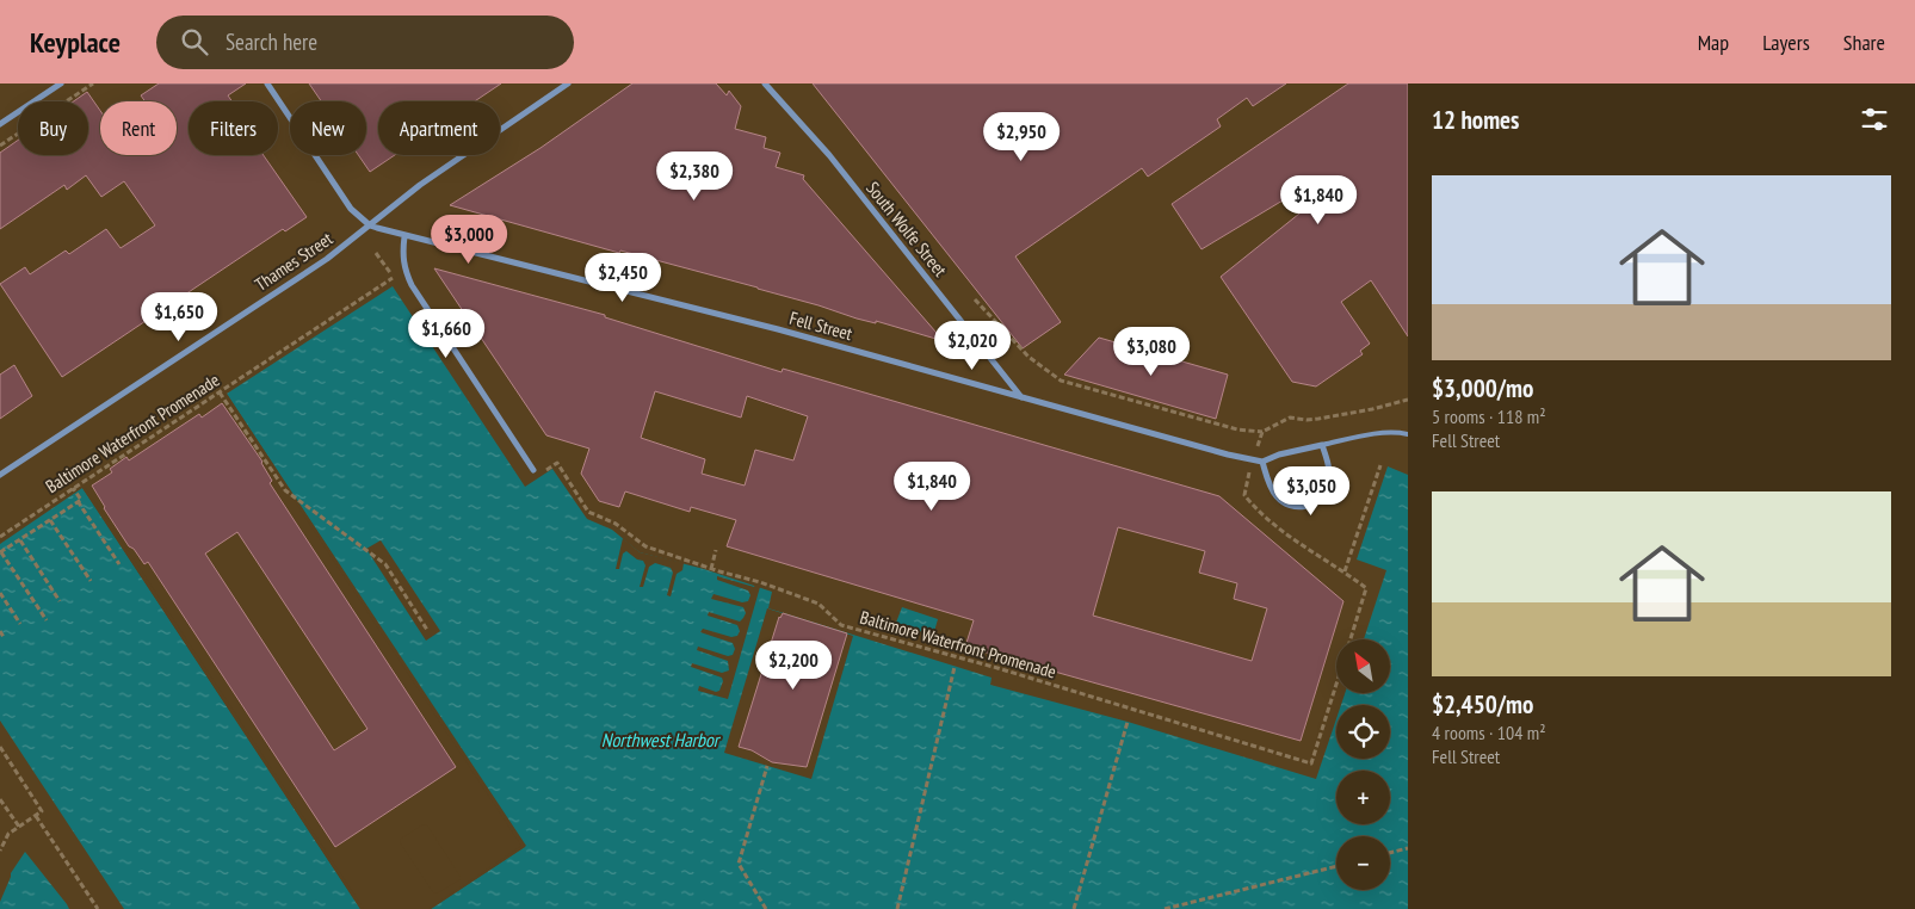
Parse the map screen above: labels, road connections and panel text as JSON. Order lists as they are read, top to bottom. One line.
{"streets":{"street":["South Wolfe Street","Thames Street","Fell Street"],"path":["Baltimore Waterfront Promenade"]},"crossings":[["South Wolfe Street","Fell Street"],["Thames Street","Fell Street"]],"water":["Northwest Harbor"],"north":"top left","page":{"header":"Keyplace","search":"Search here","nav":["Map","Layers","Share"],"heading":"12 homes","chip":["Buy","Rent","Filters","New","Apartment"],"price":["$2,950","$2,380","$1,840","$3,000","$2,450","$1,650","$1,660","$2,020","$3,080","$1,840","$3,050","$2,200"],"list":[{"name":"$3,000/mo","note":"5 rooms · 118 m² · Fell Street"},{"name":"$2,450/mo","note":"4 rooms · 104 m² · Fell Street"}],"map_buttons":["+","−"]}}
